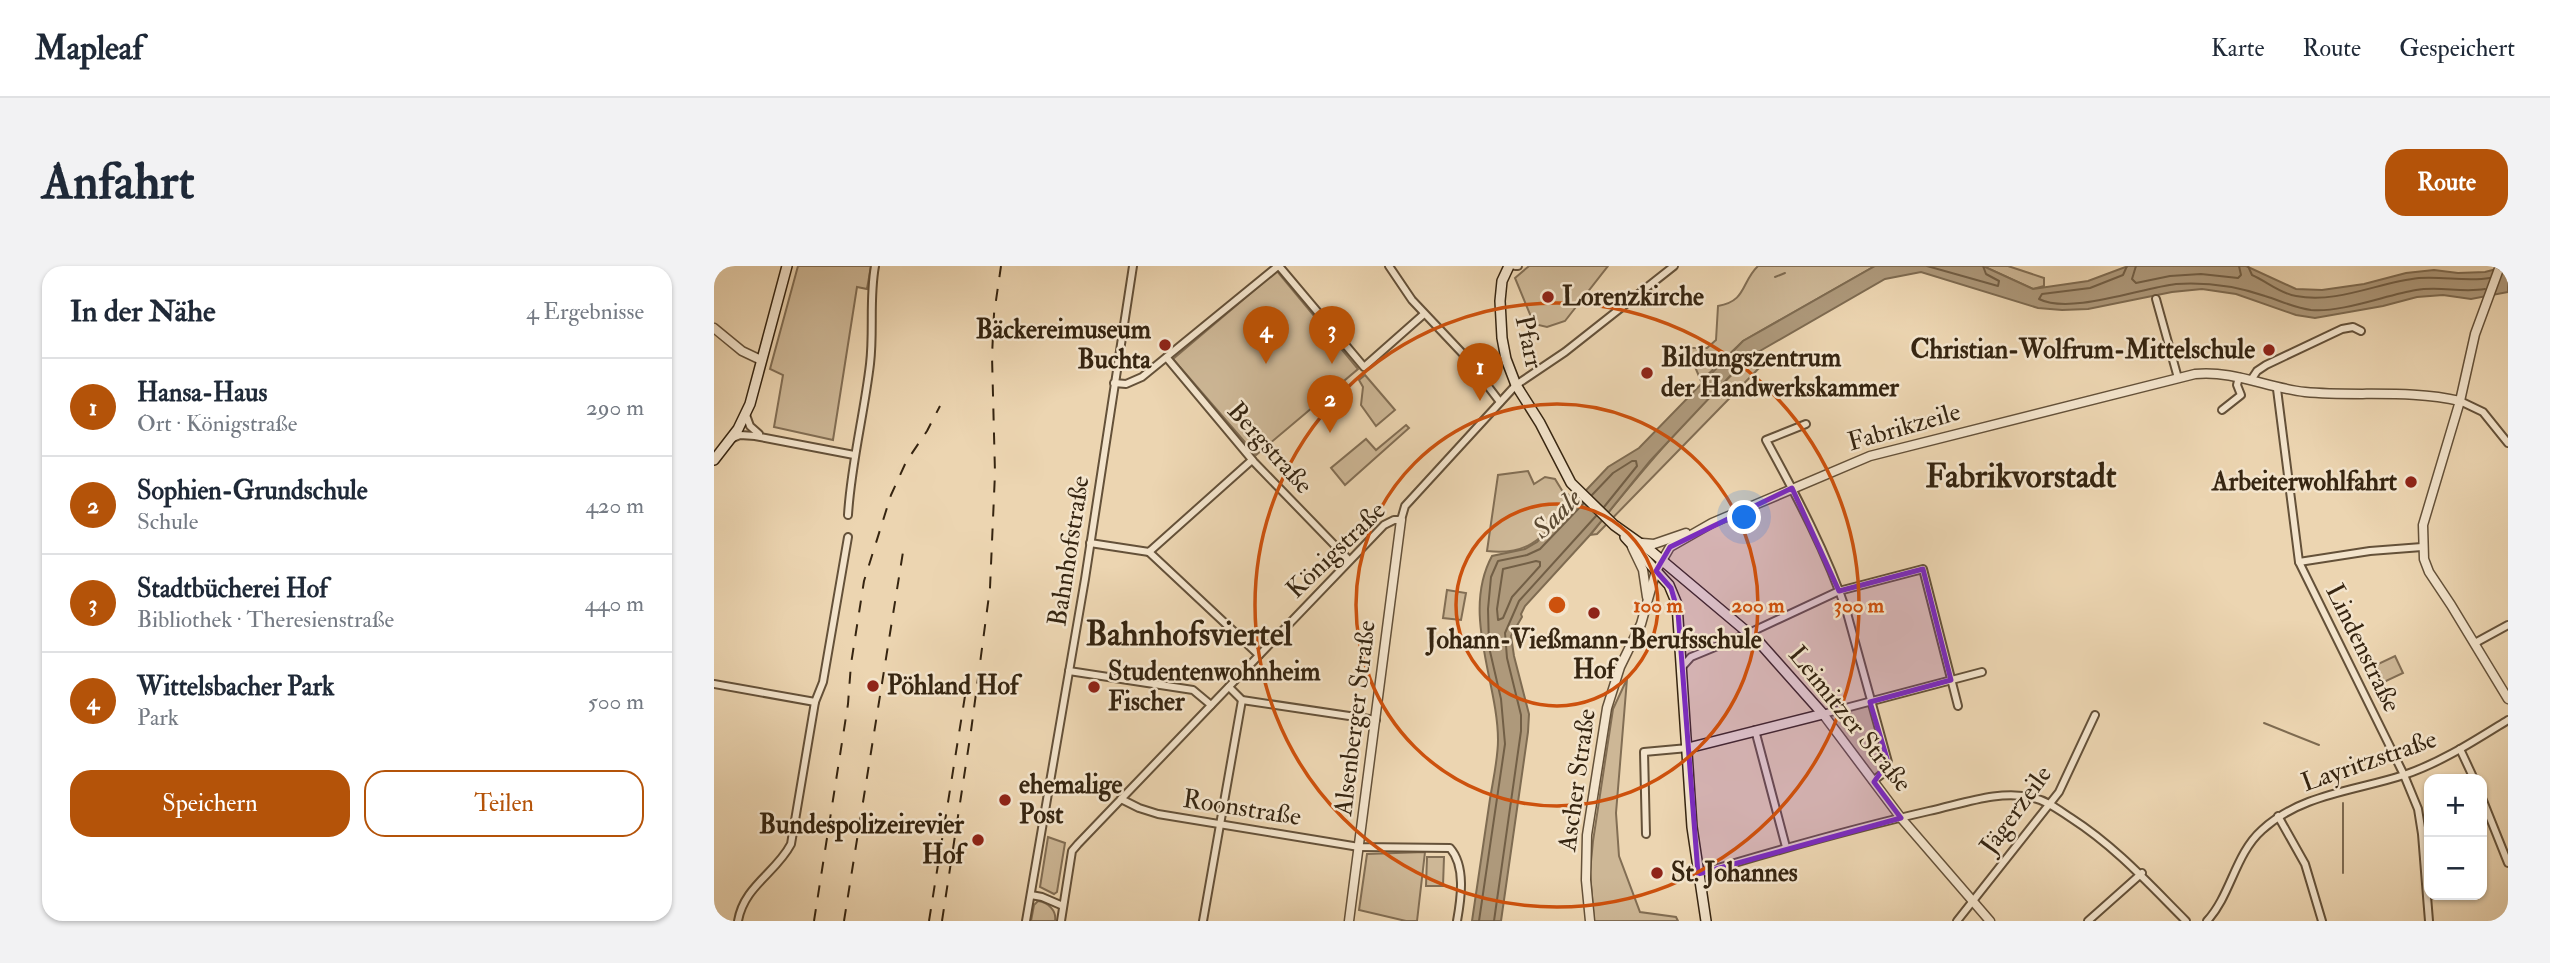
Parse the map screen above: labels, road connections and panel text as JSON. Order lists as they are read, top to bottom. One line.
{"streets":{"main road":["Pfarr","Leimitzer Straße"],"street":["Fabrikzeile","Bergstraße","Königstraße","Bahnhofstraße","Lindenstraße","Alsenberger Straße","Layritzstraße","Ascher Straße","Roonstraße","Jägerzeile"]},"crossings":[["Pfarr","Königstraße"],["Pfarr","Leimitzer Straße"],["Fabrikzeile","Lindenstraße"],["Fabrikzeile","Leimitzer Straße"],["Fabrikzeile","Ascher Straße"],["Bergstraße","Königstraße"],["Königstraße","Alsenberger Straße"],["Königstraße","Roonstraße"],["Lindenstraße","Layritzstraße"],["Alsenberger Straße","Roonstraße"],["Leimitzer Straße","Ascher Straße"],["Leimitzer Straße","Jägerzeile"]],"districts":["Fabrikvorstadt","Bahnhofsviertel"],"water":["Saale"],"places":["Lorenzkirche","Bäckereimuseum Buchta","Christian-Wolfrum-Mittelschule","Bildungszentrum der Handwerkskammer","Arbeiterwohlfahrt","Johann-Vießmann-Berufsschule Hof","Pöhland Hof","Studentenwohnheim Fischer","ehemalige Post","Bundespolizeirevier Hof","St. Johannes"],"page":{"header":"Mapleaf","nav":["Karte","Route","Gespeichert"],"buttons":["Route",["Speichern","Teilen"]],"title":"Anfahrt","heading":["In der Nähe","4 Ergebnisse"],"pins":["3","4","1","2"],"list":[{"mark":"1","name":"Hansa-Haus","note":"Ort · Königstraße","value":"290 m"},{"mark":"2","name":"Sophien-Grundschule","note":"Schule","value":"420 m"},{"mark":"3","name":"Stadtbücherei Hof","note":"Bibliothek · Theresienstraße","value":"440 m"},{"mark":"4","name":"Wittelsbacher Park","note":"Park","value":"500 m"}],"map_buttons":["+","−"]},"rings":["100 m","200 m","300 m"]}
